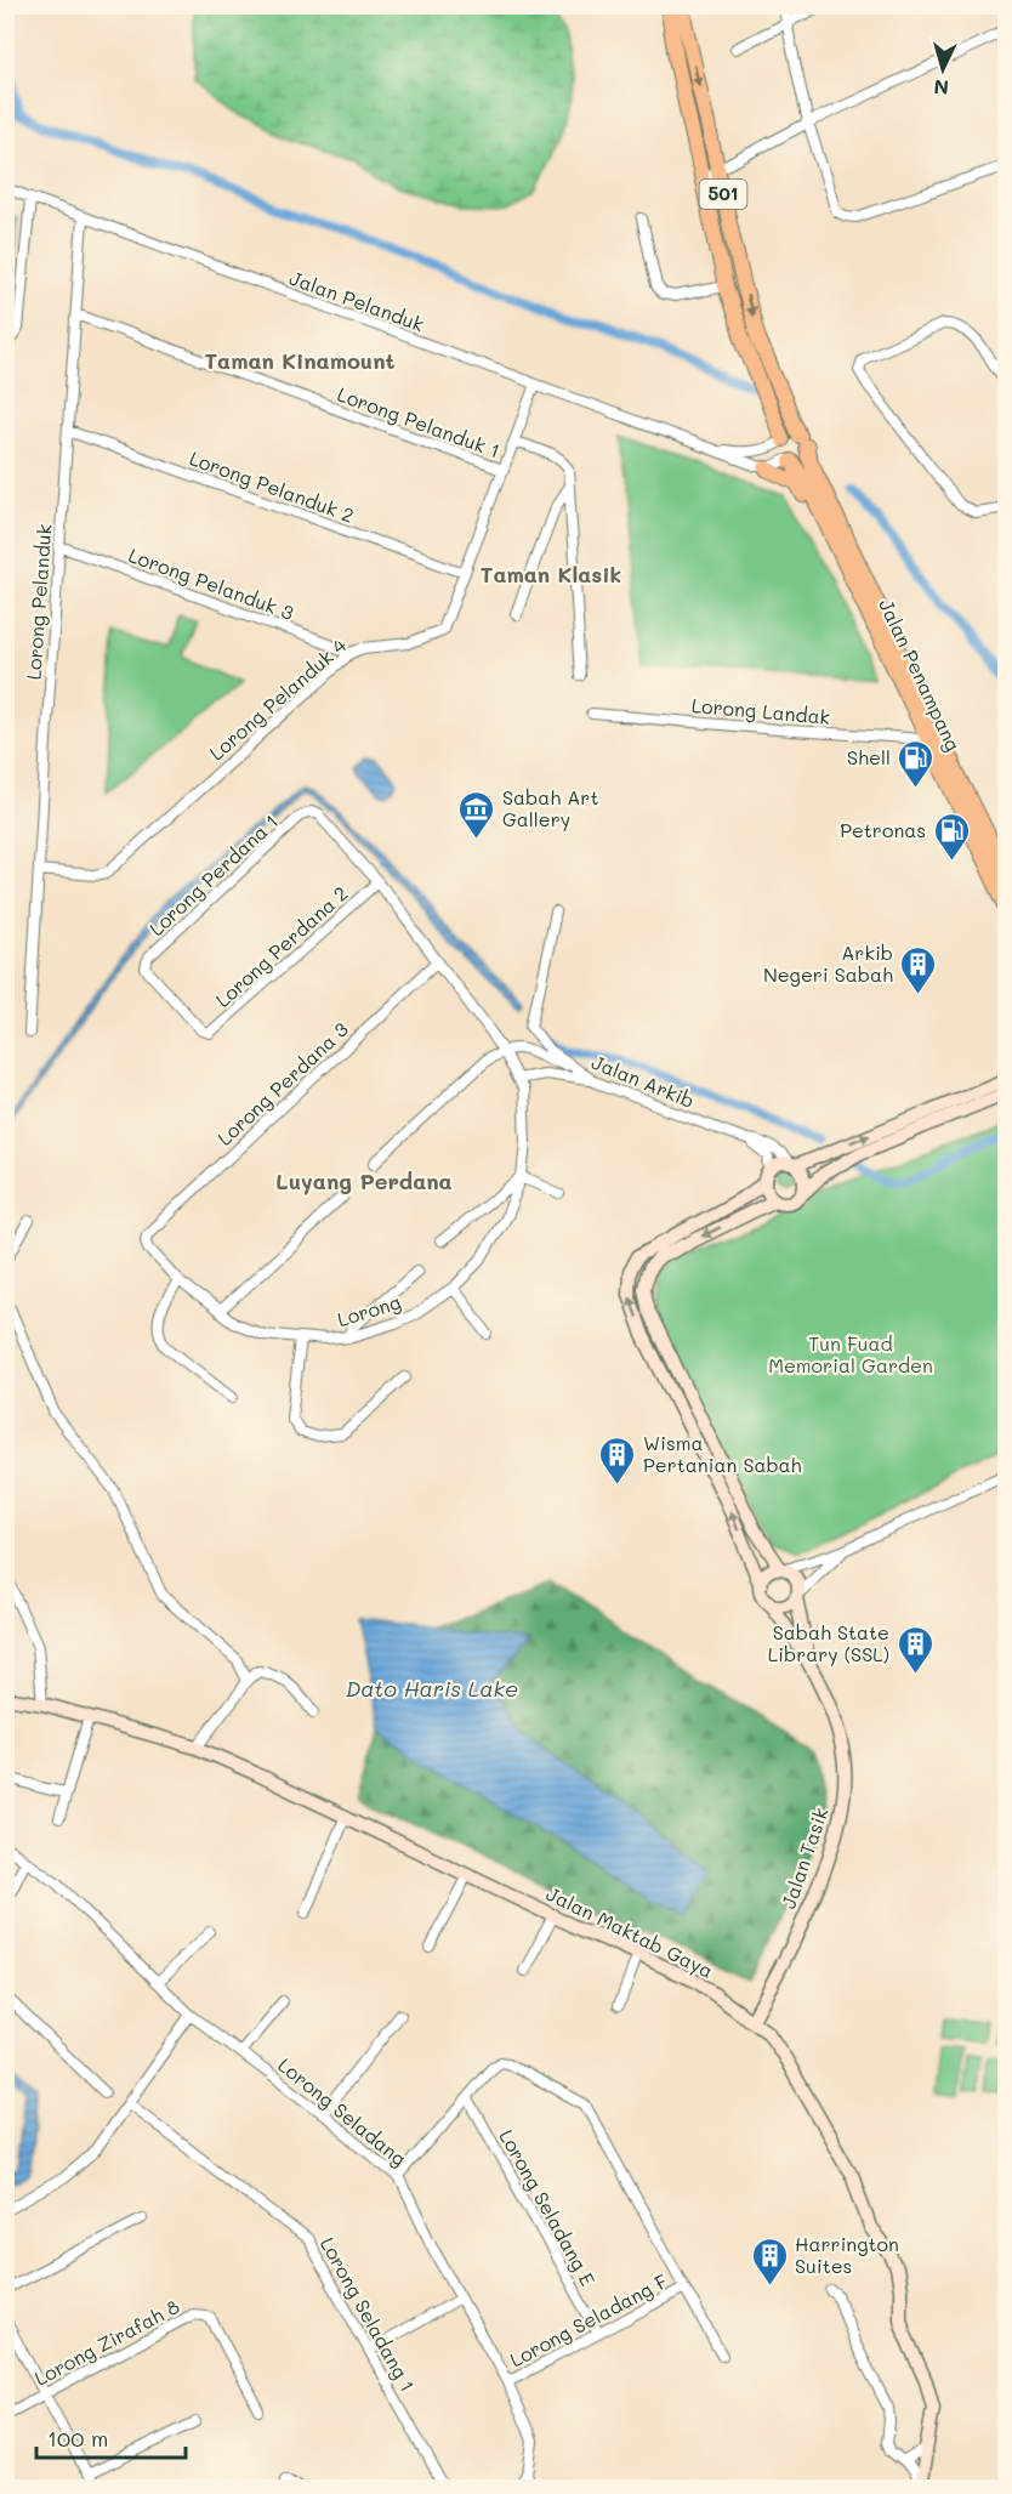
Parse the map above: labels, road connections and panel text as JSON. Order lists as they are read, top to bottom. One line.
{"streets":{"main road":["501","Jalan Penampang"],"street":["Jalan Pelanduk","Lorong Pelanduk 1","Lorong Pelanduk 2","Lorong Pelanduk 3","Lorong Pelanduk","Lorong Pelanduk 4","Lorong Landak","Lorong Perdana 1","Lorong Perdana 2","Jalan Arkib","Lorong Perdana 3","Lorong","Jalan Tasik","Jalan Maktab Gaya","Lorong Seladang","Lorong Seladang E","Lorong Seladang 1","Lorong Seladang F","Lorong Zirafah 8"]},"crossings":[["Jalan Pelanduk","Lorong Pelanduk"],["Jalan Pelanduk","Jalan Penampang"],["Jalan Pelanduk","Lorong Pelanduk 4"],["Lorong Pelanduk 1","Lorong Pelanduk"],["Lorong Pelanduk 1","Lorong Pelanduk 4"],["Lorong Pelanduk 2","Lorong Pelanduk"],["Lorong Pelanduk 2","Lorong Pelanduk 4"],["Lorong Pelanduk 3","Lorong Pelanduk"],["Lorong Pelanduk 3","Lorong Pelanduk 4"],["Lorong Pelanduk","Lorong Pelanduk 4"],["Jalan Penampang","Lorong Landak"],["Lorong Perdana 1","Lorong Perdana 2"],["Lorong Perdana 1","Lorong"],["Lorong Perdana 2","Lorong"],["Lorong Perdana 3","Lorong"],["Jalan Tasik","Jalan Maktab Gaya"],["Lorong Seladang","Lorong Seladang F"],["Lorong Seladang E","Lorong Seladang F"]],"districts":["Taman Kinamount","Taman Klasik","Luyang Perdana"],"water":["Dato Haris Lake"],"parks":["Tun Fuad Memorial Garden"],"places":{"fuel station":["Shell","Petronas"],"museum":["Sabah Art Gallery"],"building":["Arkib Negeri Sabah","Wisma Pertanian Sabah","Sabah State Library (SSL)","Harrington Suites"]},"scale_bar":"100 m","north":"bottom"}
